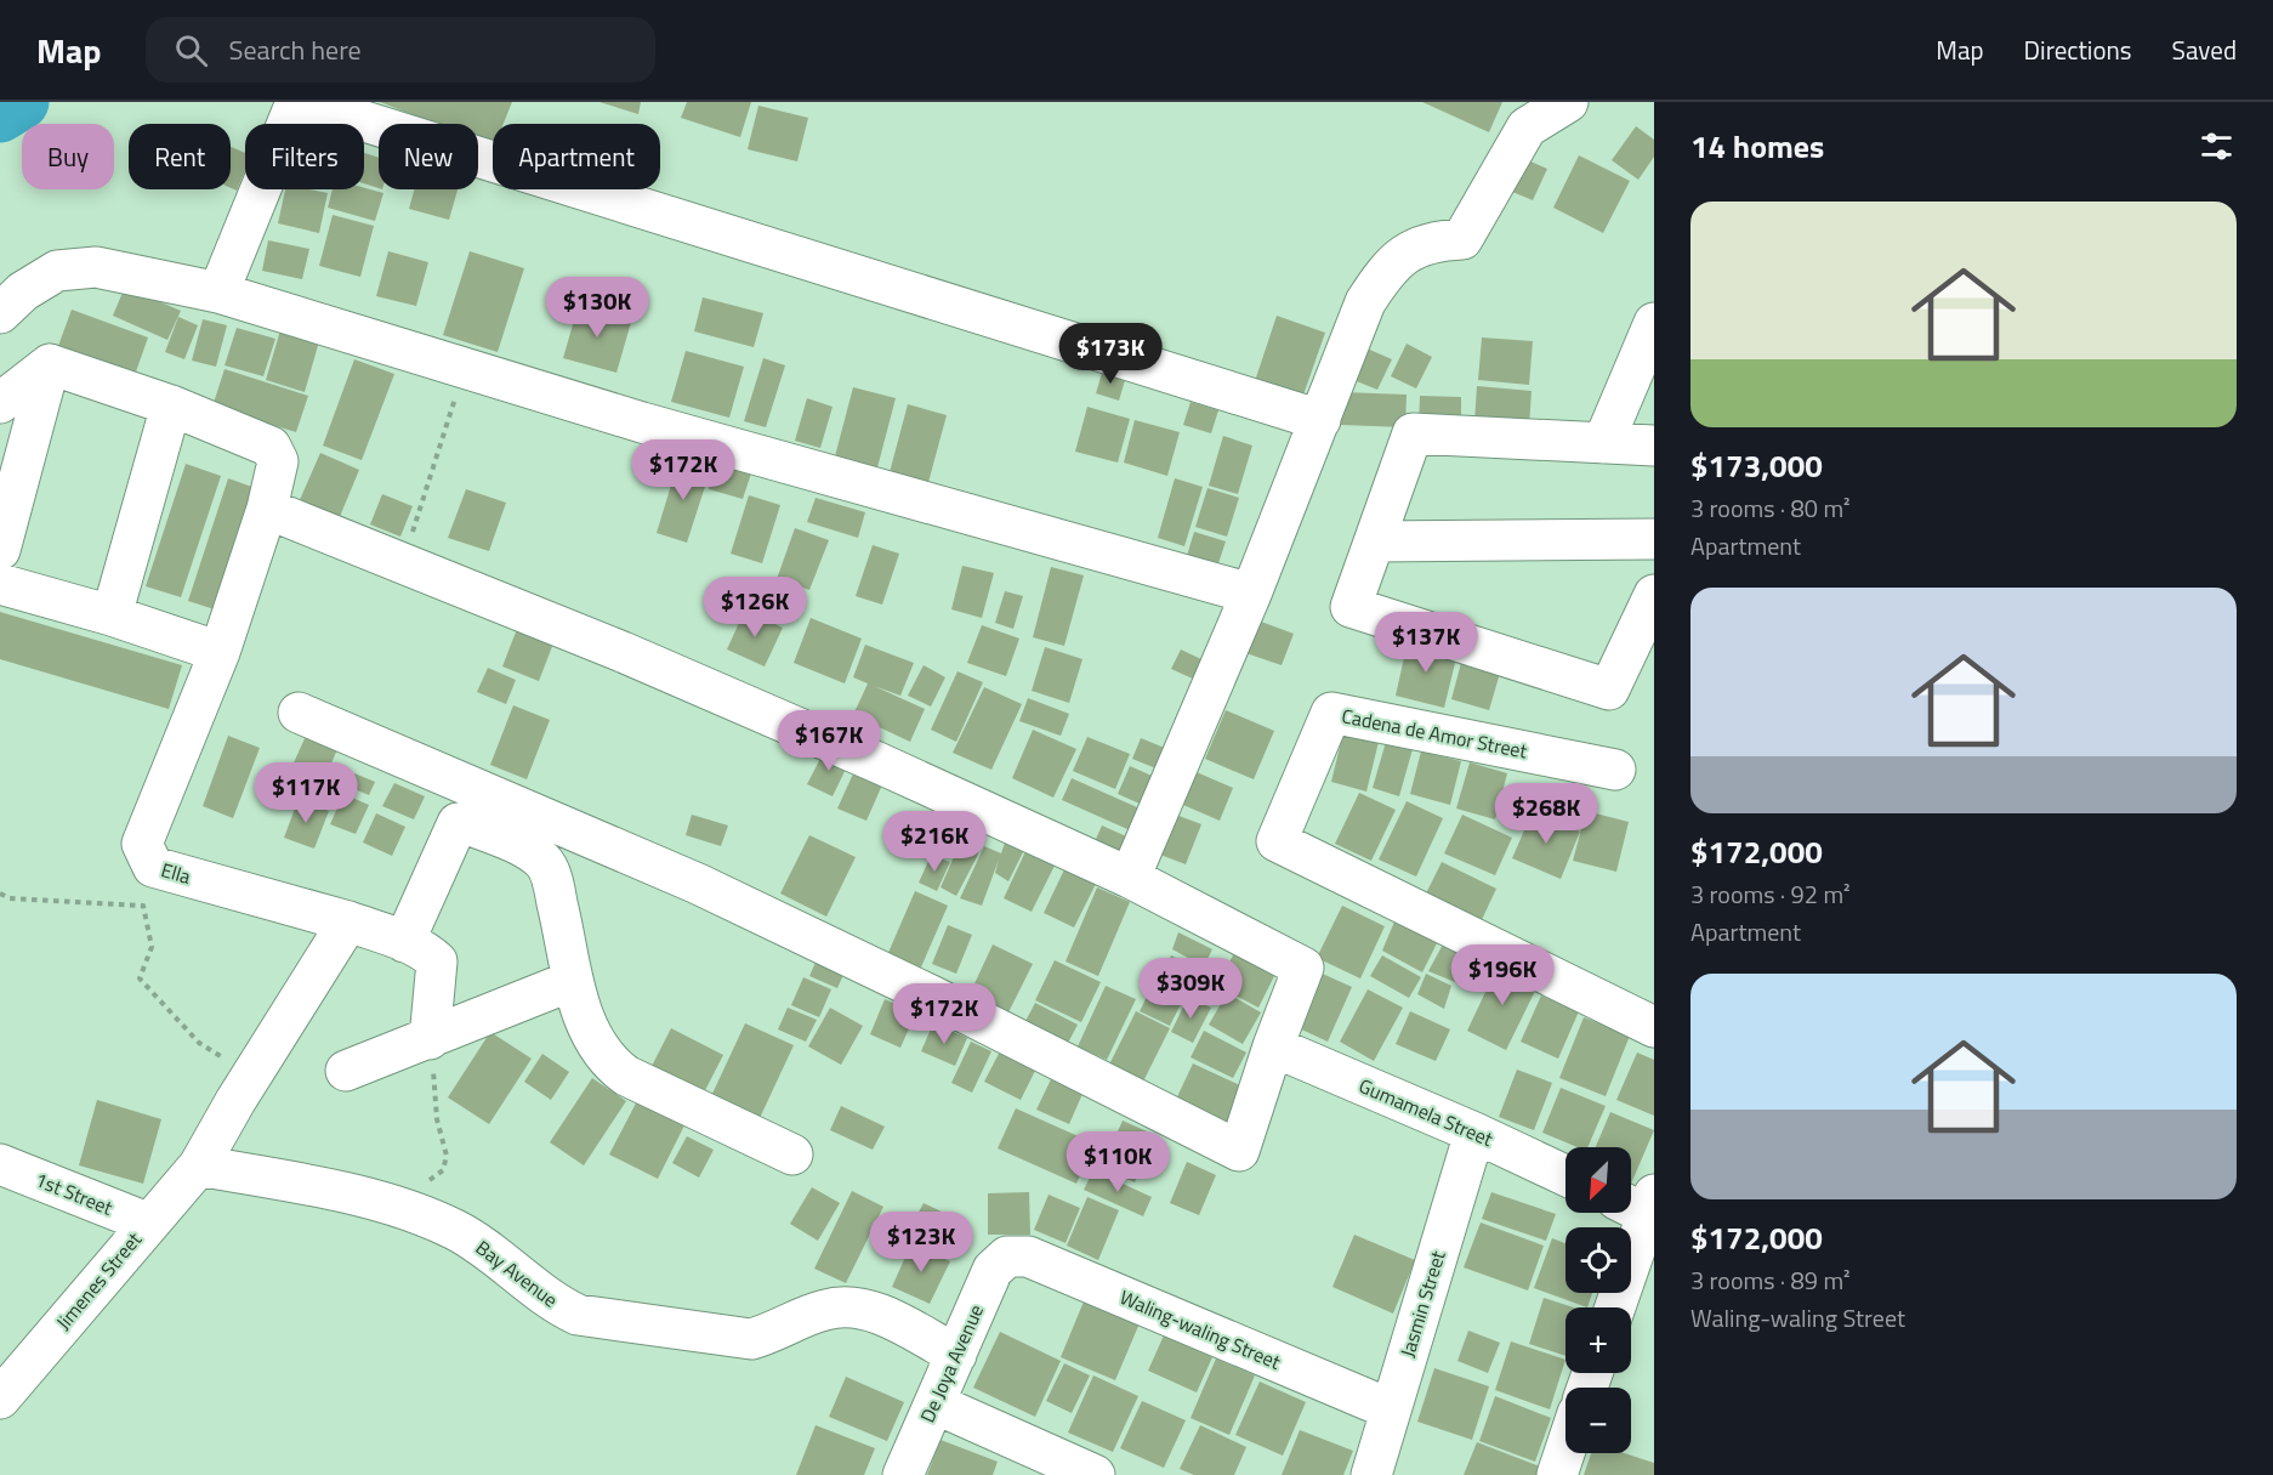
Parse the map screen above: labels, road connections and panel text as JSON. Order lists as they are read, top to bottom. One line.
{"streets":{"street":["Cadena de Amor Street","Ella","Gumamela Street","1st Street","Bay Avenue","Jimenes Street","Jasmin Street","Waling-waling Street","De Joya Avenue"]},"crossings":[["Gumamela Street","Jasmin Street"],["1st Street","Jimenes Street"],["Bay Avenue","Jimenes Street"],["Bay Avenue","De Joya Avenue"],["Jasmin Street","Waling-waling Street"],["Waling-waling Street","De Joya Avenue"]],"north":"bottom left","page":{"header":"Map","search":"Search here","nav":["Map","Directions","Saved"],"heading":"14 homes","chip":["Buy","Rent","Filters","New","Apartment"],"list":[{"name":"$173,000","note":"3 rooms · 80 m² · Apartment"},{"name":"$172,000","note":"3 rooms · 92 m² · Apartment"},{"name":"$172,000","note":"3 rooms · 89 m² · Waling-waling Street"}],"price":["$130K","$173K","$172K","$126K","$137K","$167K","$117K","$268K","$216K","$196K","$309K","$172K","$110K","$123K"],"map_buttons":["+","−"]}}
